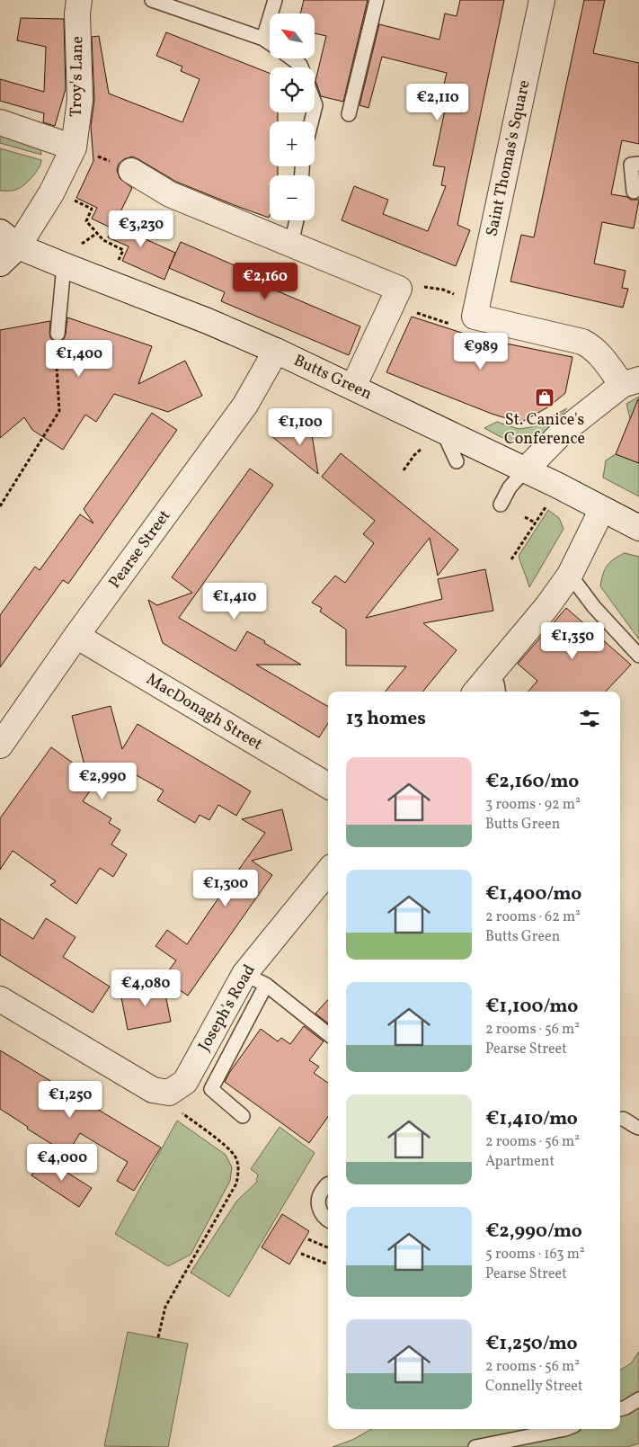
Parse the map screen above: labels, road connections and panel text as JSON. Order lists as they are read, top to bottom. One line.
{"streets":{"street":["Troy's Lane","Saint Thomas's Square","Butts Green","Pearse Street","MacDonagh Street","Joseph's Road"]},"crossings":[["Troy's Lane","Butts Green"],["Butts Green","Pearse Street"],["Pearse Street","MacDonagh Street"]],"places":{"shop":["St. Canice's Conference"]},"north":"top left","page":{"map_buttons":["+","−"],"price":["€2,110","€3,230","€2,160","€989","€1,400","€1,100","€1,410","€1,350","€2,990","€1,300","€4,080","€1,250","€4,000"],"heading":"13 homes","list":[{"name":"€2,160/mo","note":"3 rooms · 92 m² · Butts Green"},{"name":"€1,400/mo","note":"2 rooms · 62 m² · Butts Green"},{"name":"€1,100/mo","note":"2 rooms · 56 m² · Pearse Street"},{"name":"€1,410/mo","note":"2 rooms · 56 m² · Apartment"},{"name":"€2,990/mo","note":"5 rooms · 163 m² · Pearse Street"},{"name":"€1,250/mo","note":"2 rooms · 56 m² · Connelly Street"}]}}
